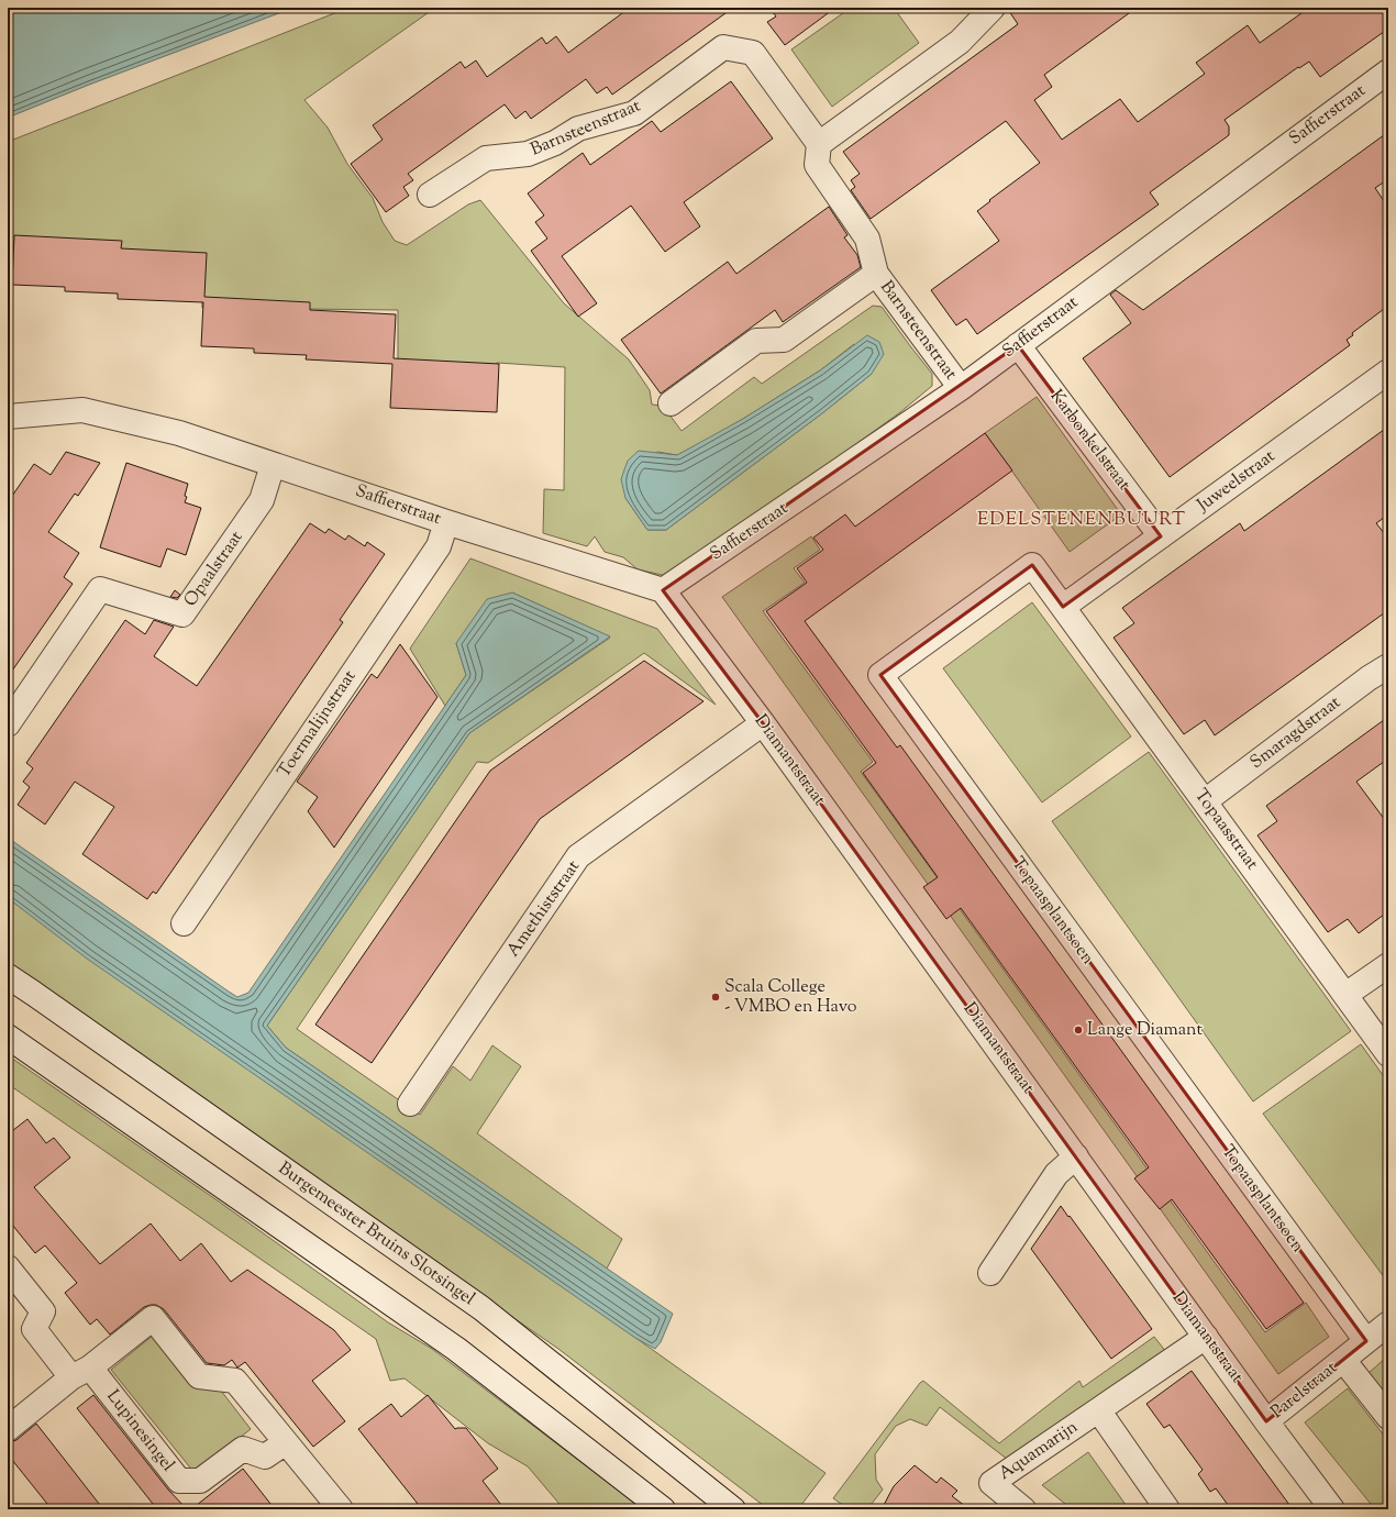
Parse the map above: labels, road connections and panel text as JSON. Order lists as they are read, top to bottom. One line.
{"streets":{"street":["Saffierstraat","Barnsteenstraat","Karbonkelstraat","Juweelstraat","Opaalstraat","Toermalijnstraat","Smaragdstraat","Diamantstraat","Topaasstraat","Amethiststraat","Topaasplantsoen","Burgemeester Bruins Slotsingel","Parelstraat","Lupinesingel","Aquamarijn"]},"crossings":[["Saffierstraat","Barnsteenstraat"],["Saffierstraat","Karbonkelstraat"],["Saffierstraat","Opaalstraat"],["Saffierstraat","Toermalijnstraat"],["Saffierstraat","Diamantstraat"],["Karbonkelstraat","Juweelstraat"],["Juweelstraat","Topaasstraat"],["Juweelstraat","Topaasplantsoen"],["Smaragdstraat","Topaasstraat"],["Diamantstraat","Amethiststraat"],["Diamantstraat","Parelstraat"],["Diamantstraat","Aquamarijn"],["Topaasstraat","Topaasplantsoen"],["Topaasplantsoen","Parelstraat"]],"districts":["EDELSTENENBUURT"],"places":["Scala College - VMBO en Havo","Lange Diamant"]}
